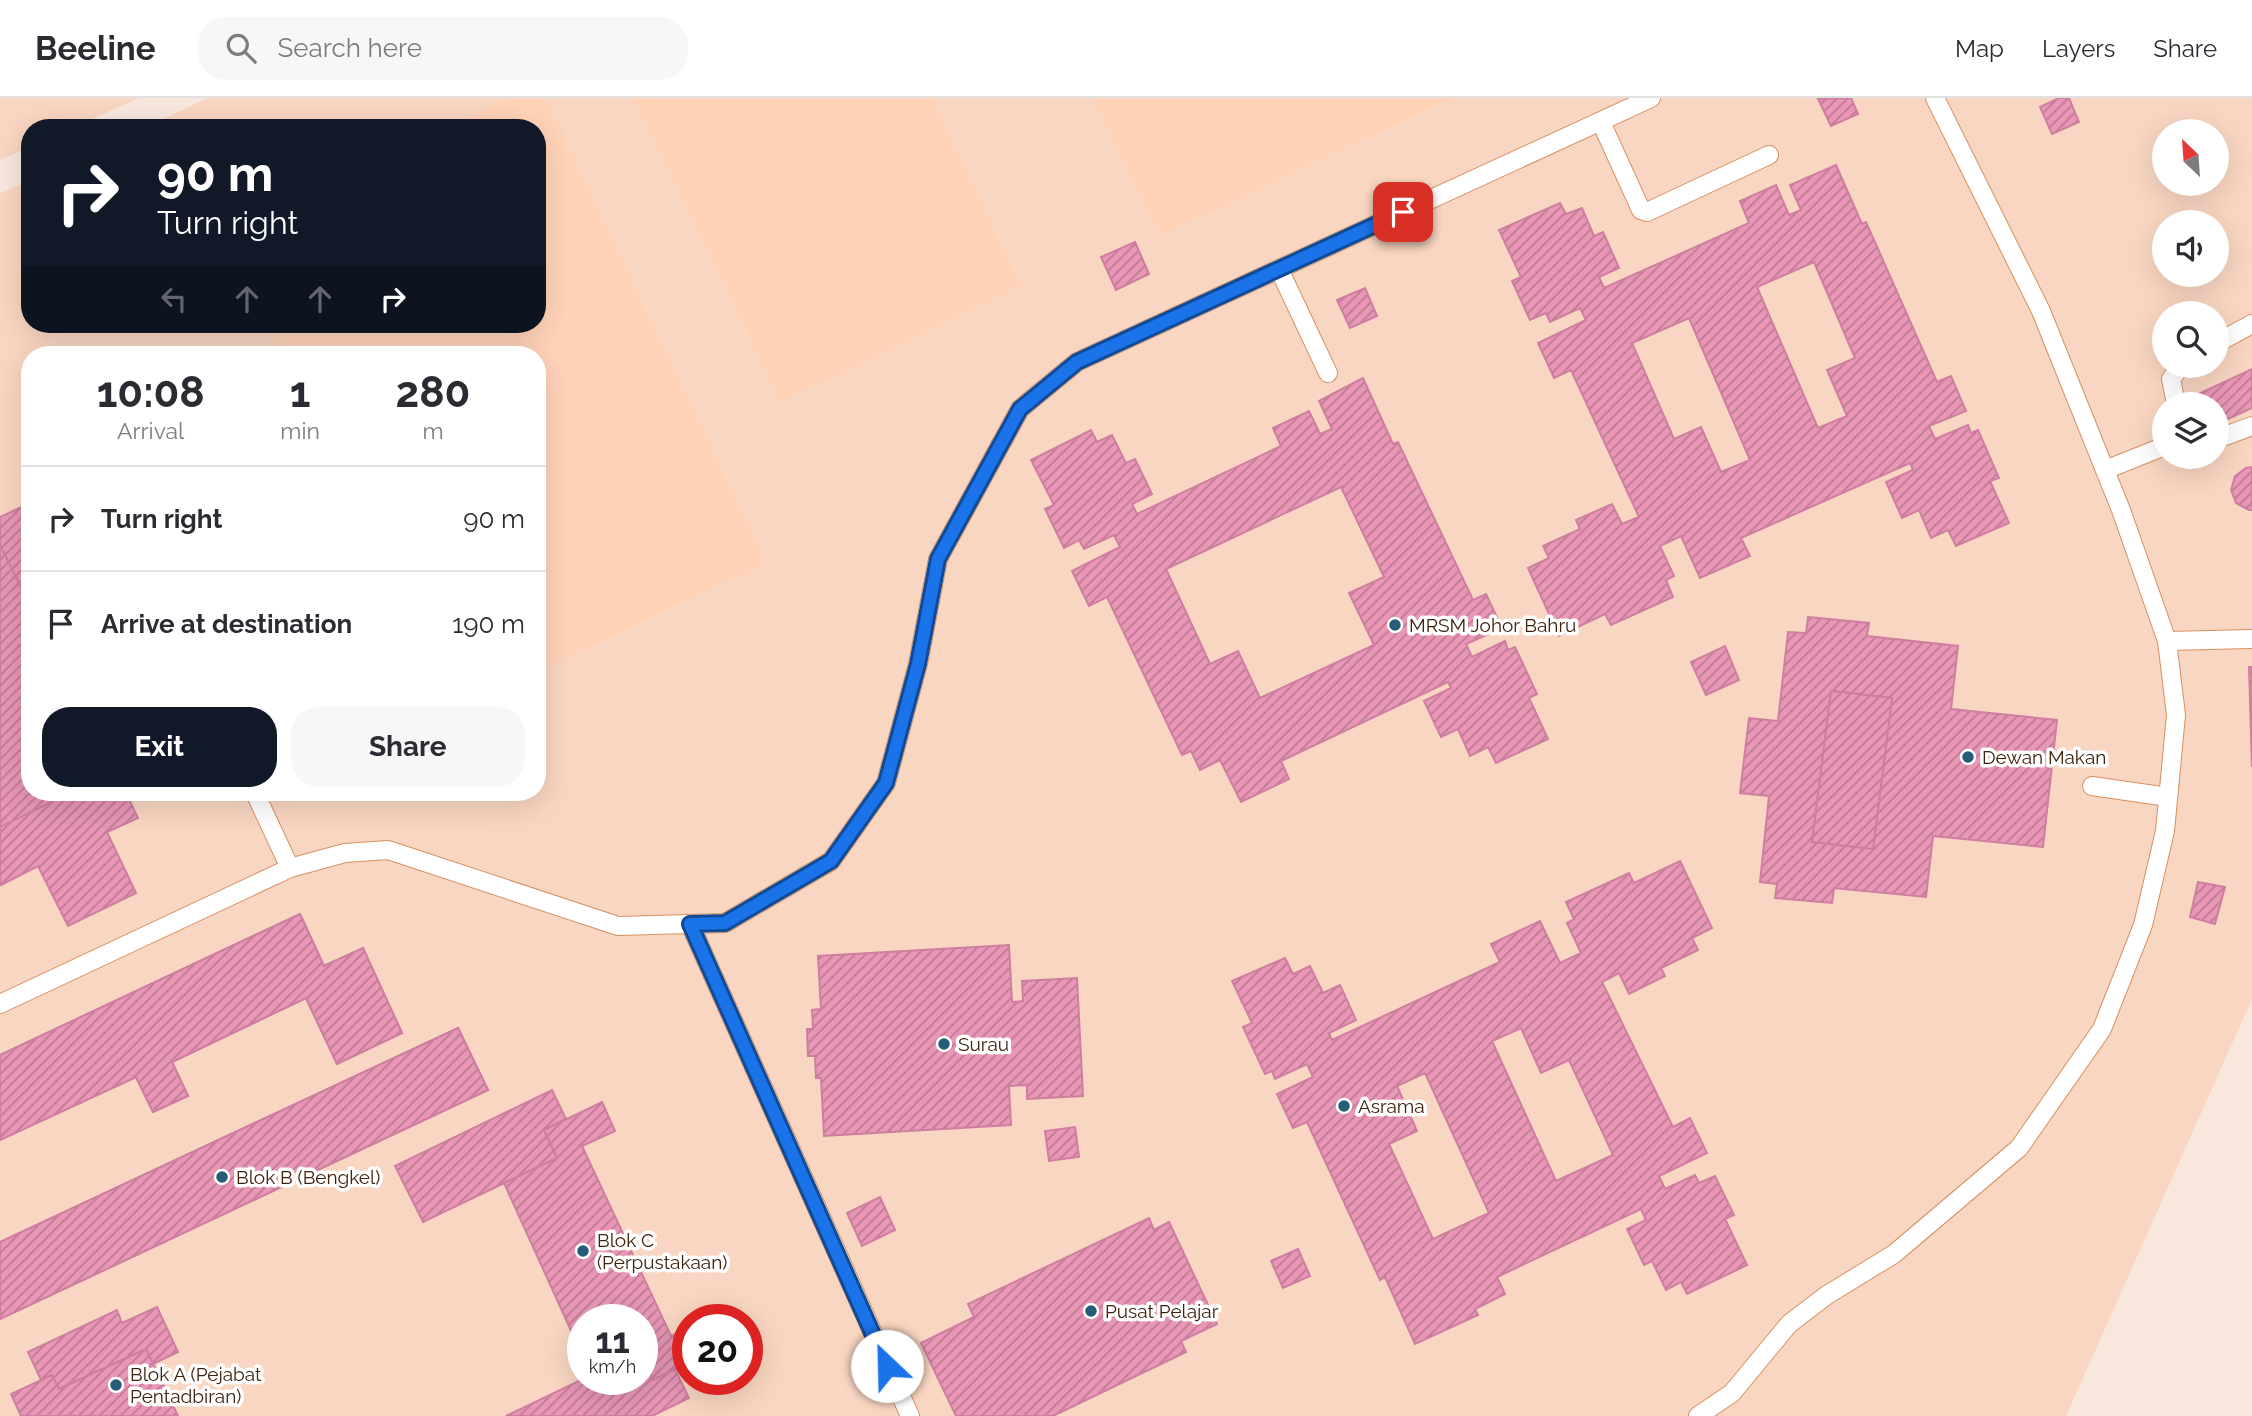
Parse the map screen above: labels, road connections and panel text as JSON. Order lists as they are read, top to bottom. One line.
{"places":["MRSM Johor Bahru","Dewan Makan","Surau","Asrama","Blok B (Bengkel)","Blok C (Perpustakaan)","Pusat Pelajar","Blok A (Pejabat Pentadbiran)"],"north":"top left","page":{"header":"Beeline","search":"Search here","nav":["Map","Layers","Share"],"turn":["90 m","Turn right"],"eta":["10:08","Arrival","1","min","280","m"],"list":[{"name":"Turn right","value":"90 m"},{"name":"Arrive at destination","value":"190 m"}],"buttons":["Exit","Share"],"speed":"11 km/h","limit":"20"}}
